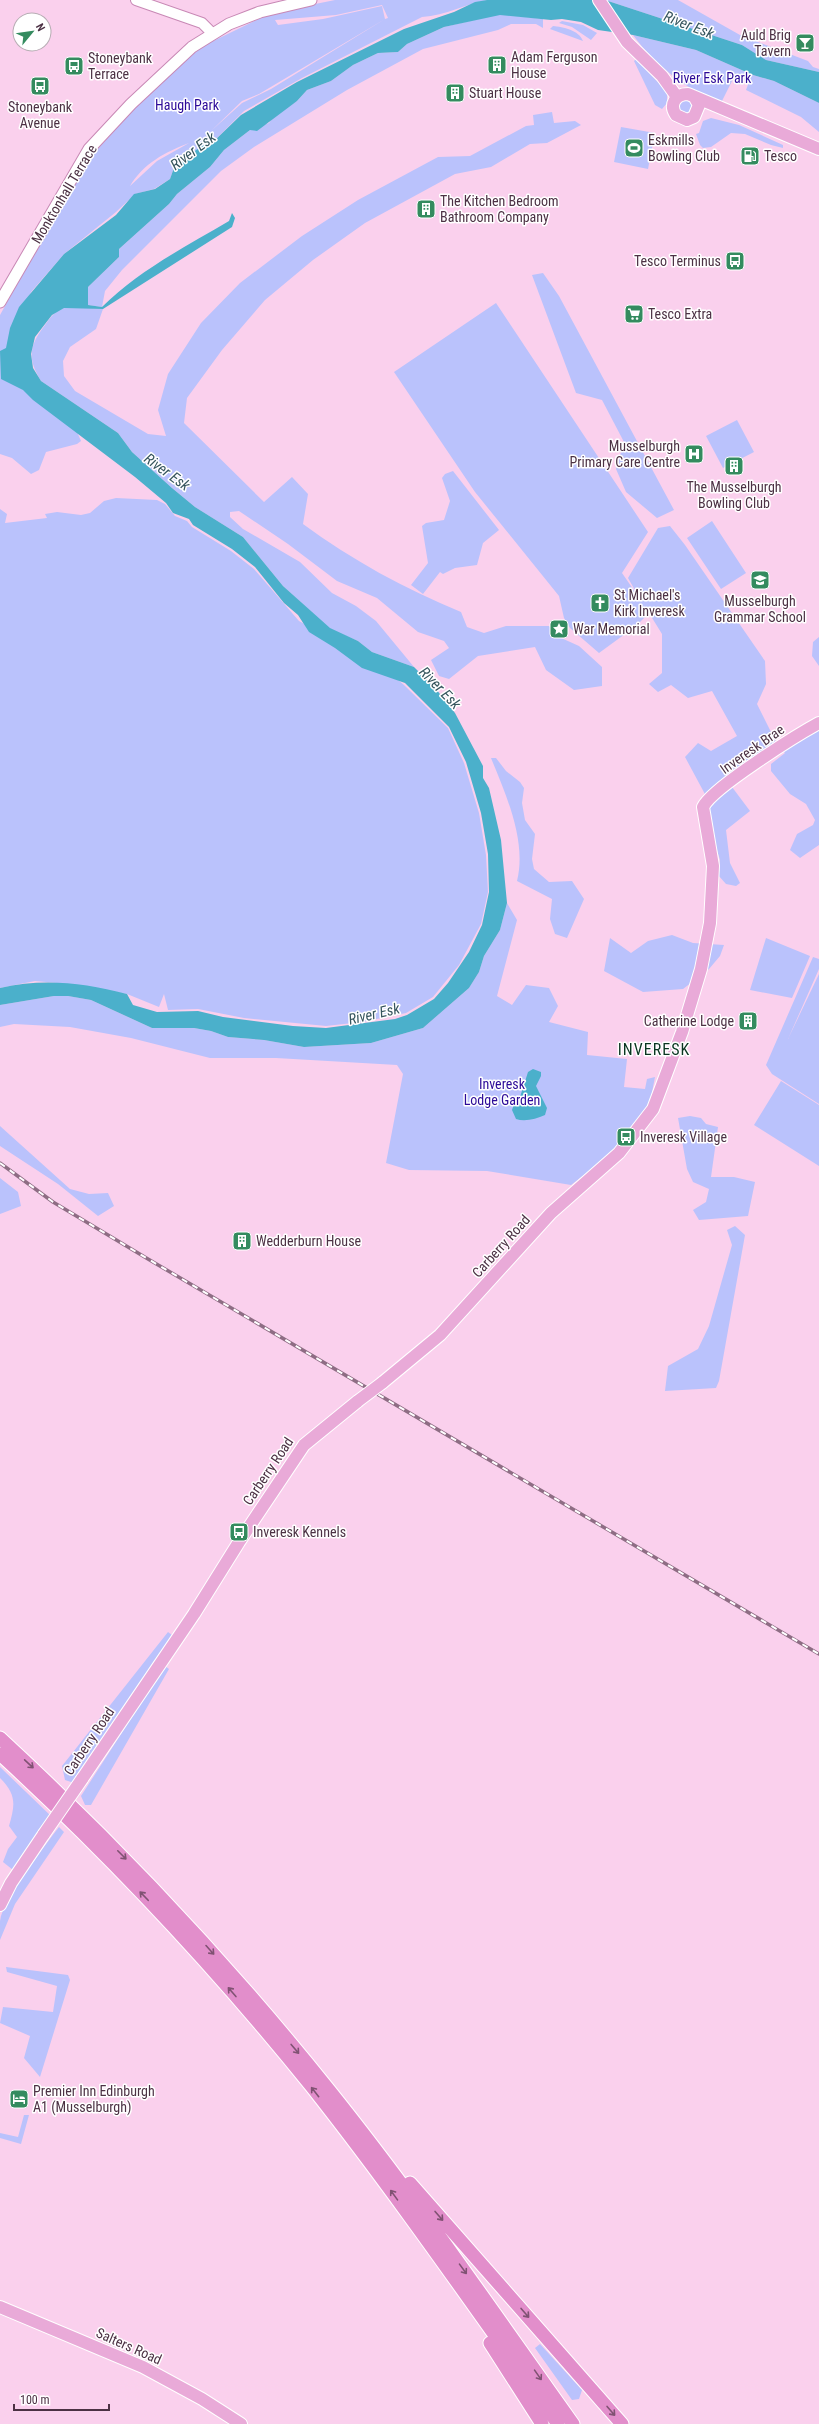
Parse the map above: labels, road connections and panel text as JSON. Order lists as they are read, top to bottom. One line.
{"streets":{"main road":["Monktonhall Terrace","Inveresk Brae","Carberry Road","Salters Road"]},"crossings":[["Inveresk Brae","Carberry Road"]],"districts":["INVERESK"],"water":["River Esk"],"parks":["River Esk Park","Haugh Park","Inveresk Lodge Garden"],"places":{"bar":["Auld Brig Tavern"],"building":["Adam Ferguson House","Stuart House","The Kitchen Bedroom Bathroom Company","The Musselburgh Bowling Club","Catherine Lodge","Wedderburn House"],"bus stop":["Stoneybank Terrace","Stoneybank Avenue","Tesco Terminus","Inveresk Village","Inveresk Kennels"],"sports":["Eskmills Bowling Club"],"fuel station":["Tesco"],"supermarket":["Tesco Extra"],"hospital":["Musselburgh Primary Care Centre"],"school or university":["Musselburgh Grammar School"],"church":["St Michael's Kirk Inveresk"],"place":["War Memorial"],"hotel":["Premier Inn Edinburgh A1 (Musselburgh)"]},"scale_bar":"100 m","north":"top right"}
